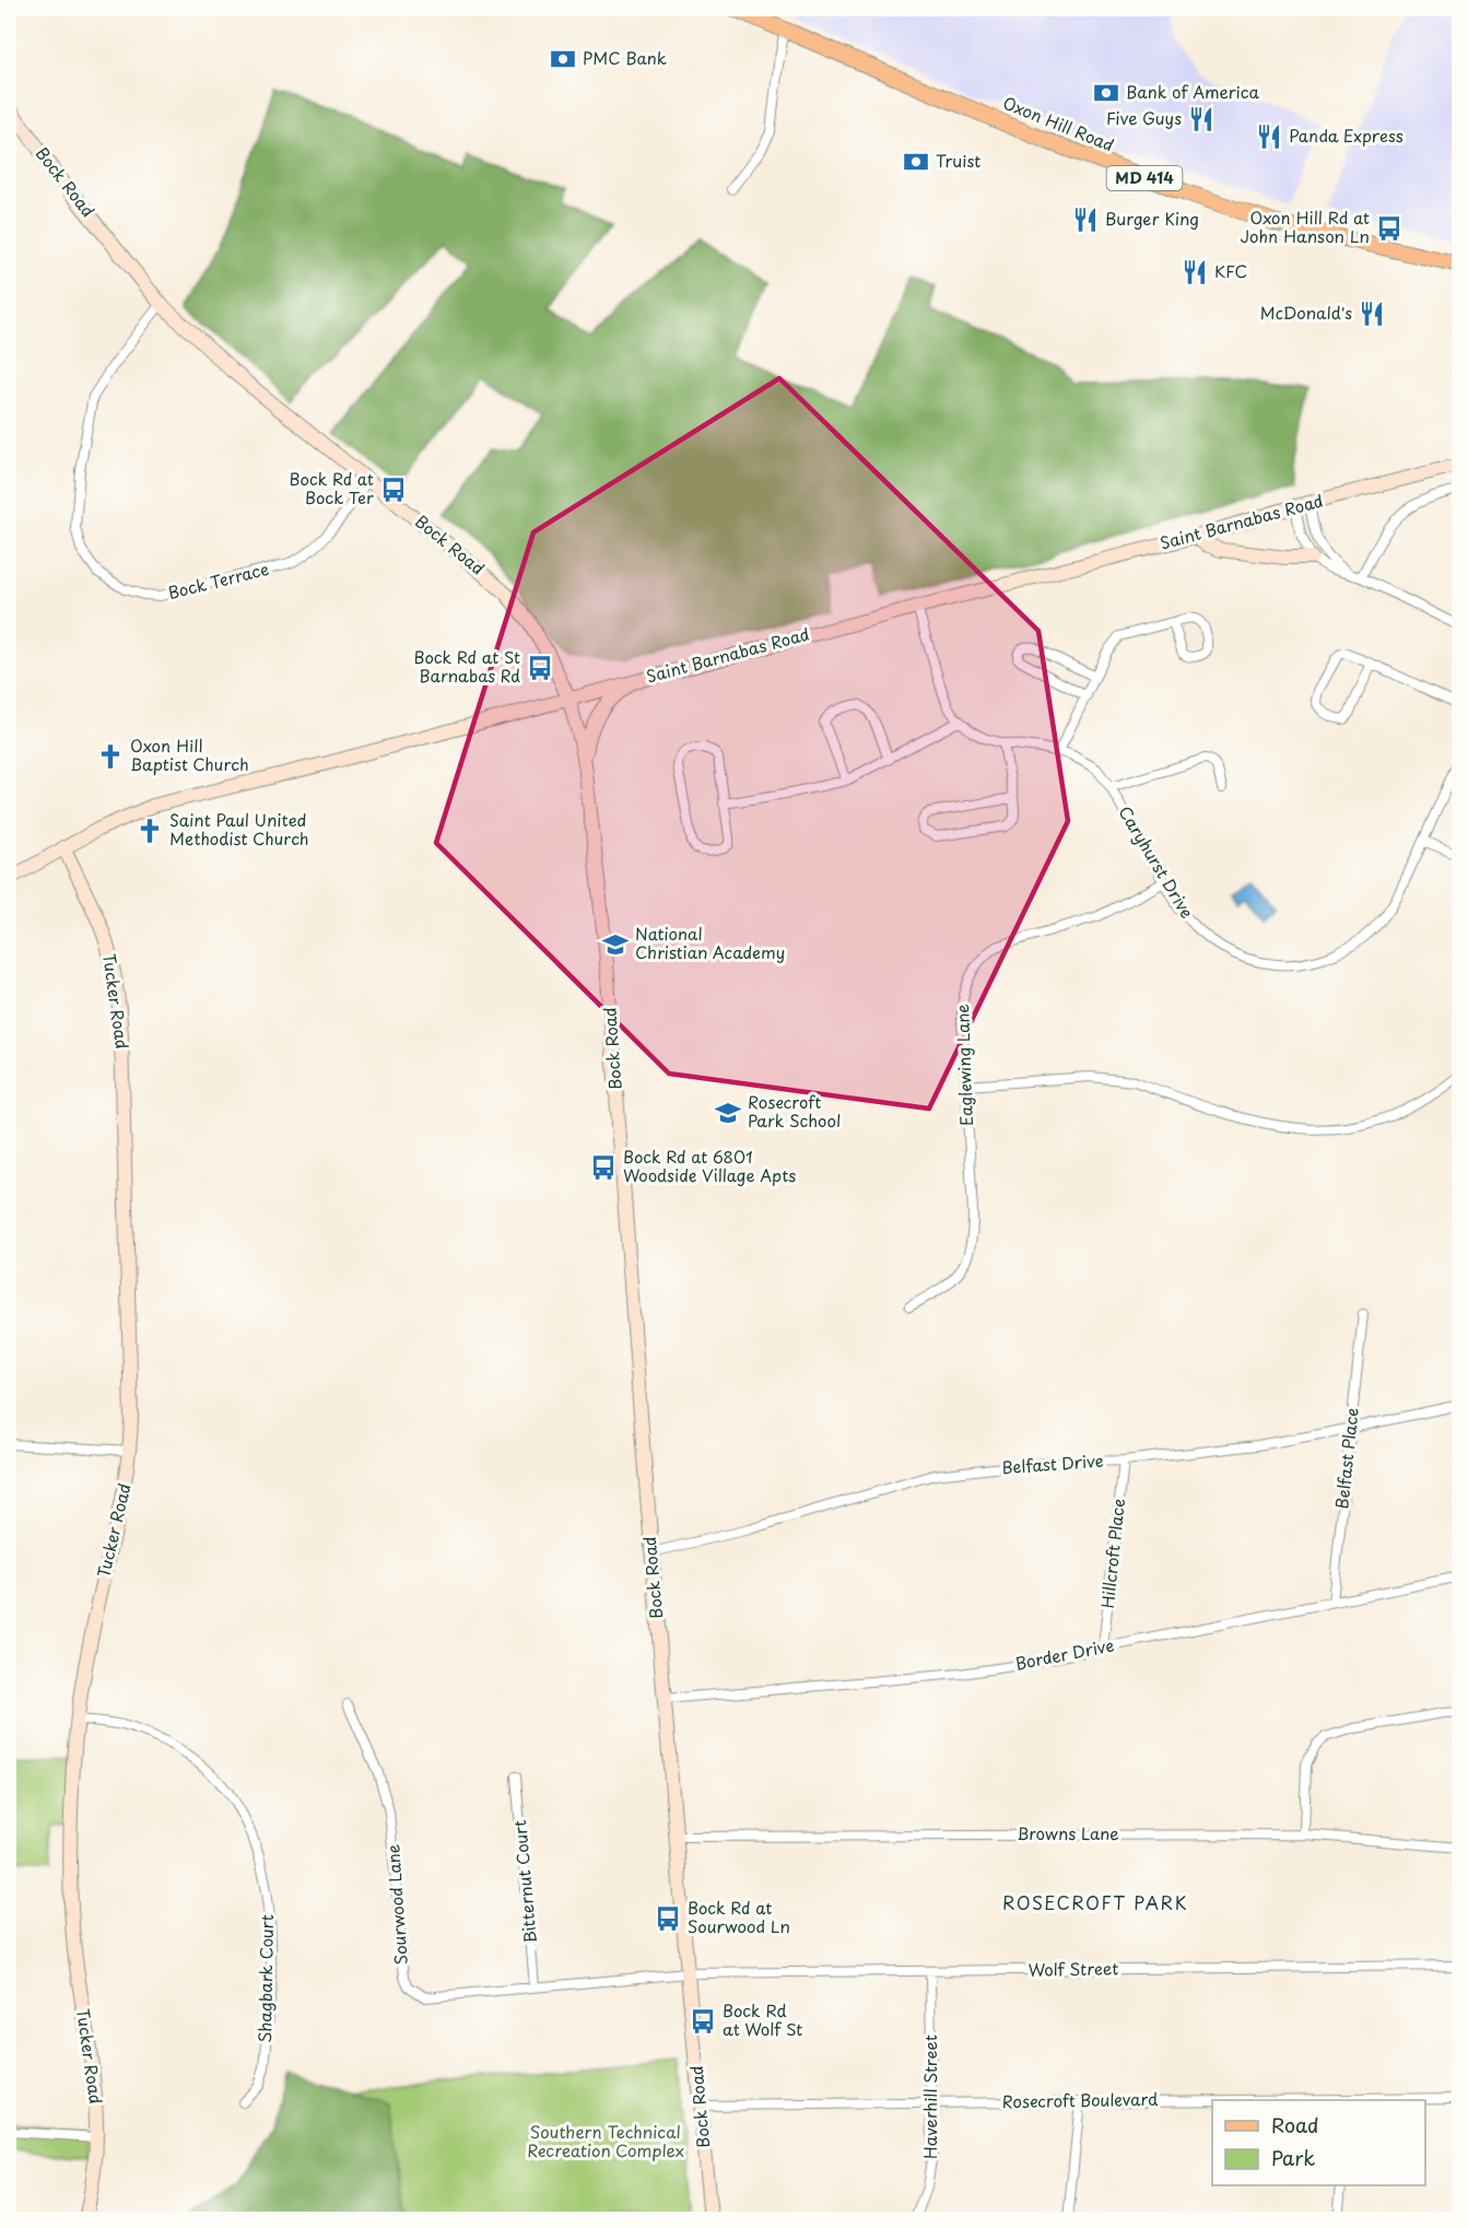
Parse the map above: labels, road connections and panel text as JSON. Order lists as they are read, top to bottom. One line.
{"streets":{"main road":["Oxon Hill Road","MD 414","Bock Road","Saint Barnabas Road","Tucker Road"],"street":["Bock Terrace","Caryhurst Drive","Eaglewing Lane","Belfast Place","Belfast Drive","Hillcroft Place","Border Drive","Browns Lane","Bitternut Court","Sourwood Lane","Wolf Street","Shagbark Court","Haverhill Street","Rosecroft Boulevard"]},"crossings":[["Bock Road","Saint Barnabas Road"],["Bock Road","Bock Terrace"],["Bock Road","Belfast Drive"],["Bock Road","Border Drive"],["Bock Road","Browns Lane"],["Bock Road","Sourwood Lane"],["Bock Road","Wolf Street"],["Bock Road","Rosecroft Boulevard"],["Saint Barnabas Road","Tucker Road"],["Caryhurst Drive","Eaglewing Lane"],["Tucker Road","Shagbark Court"],["Belfast Place","Belfast Drive"],["Belfast Place","Border Drive"],["Belfast Drive","Hillcroft Place"],["Hillcroft Place","Border Drive"],["Bitternut Court","Sourwood Lane"],["Sourwood Lane","Wolf Street"],["Wolf Street","Haverhill Street"],["Haverhill Street","Rosecroft Boulevard"]],"districts":["ROSECROFT PARK"],"parks":["Southern Technical Recreation Complex"],"places":{"bank":["PMC Bank","Bank of America","Truist"],"restaurant":["Five Guys","Panda Express","Burger King","KFC","McDonald's"],"bus stop":["Oxon Hill Rd at John Hanson Ln","Bock Rd at Bock Ter","Bock Rd at St Barnabas Rd","Bock Rd at 6801 Woodside Village Apts","Bock Rd at Sourwood Ln","Bock Rd at Wolf St"],"church":["Oxon Hill Baptist Church","Saint Paul United Methodist Church"],"school or university":["National Christian Academy","Rosecroft Park School"]},"legend":["Road","Park"]}
